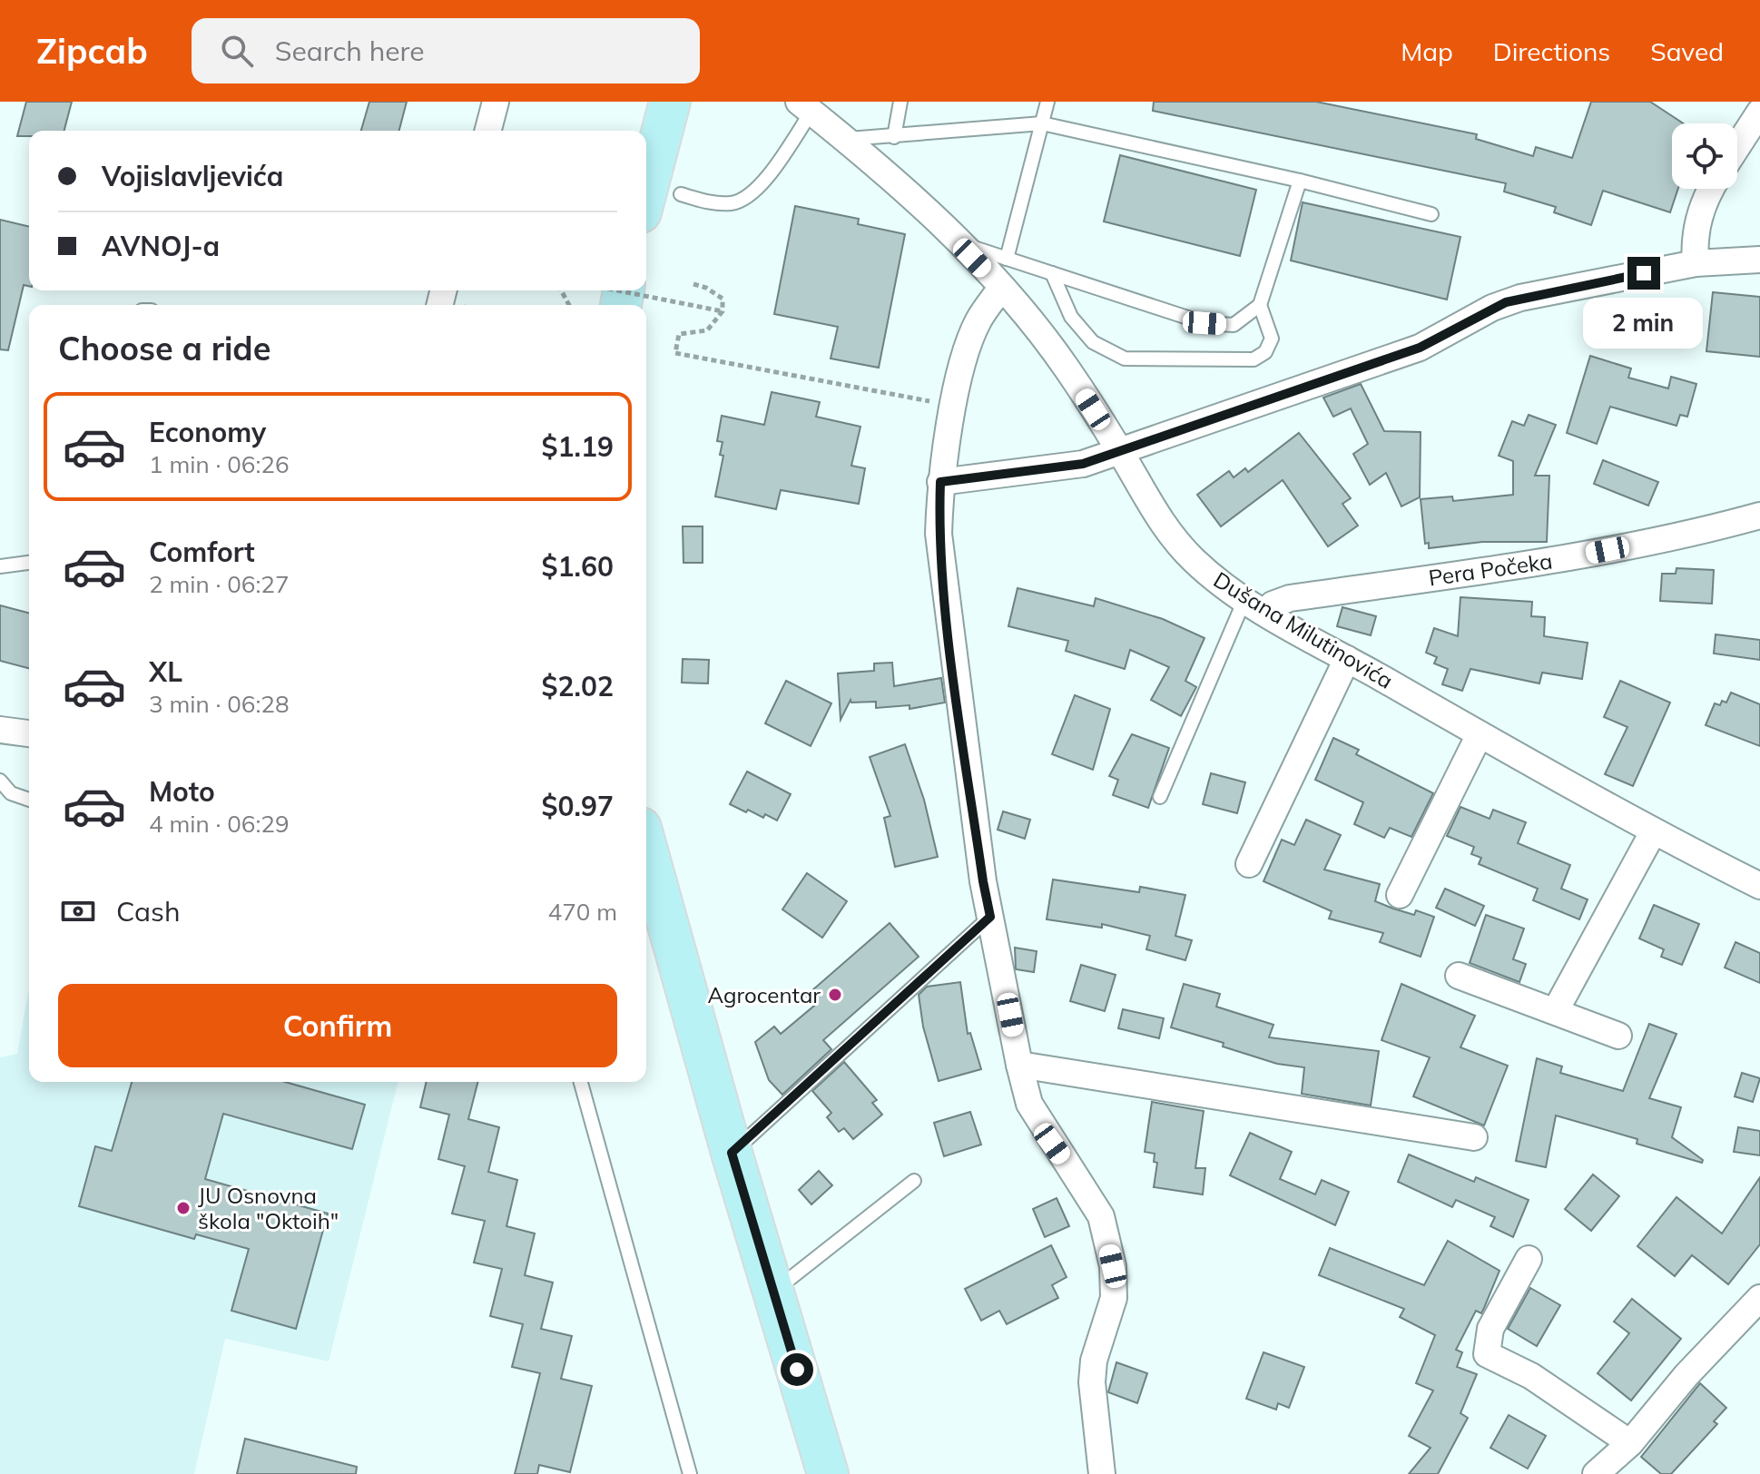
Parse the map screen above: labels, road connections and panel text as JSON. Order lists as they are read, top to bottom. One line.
{"streets":{"street":["Pera Počeka","Dušana Milutinovića"]},"crossings":[["Pera Počeka","Dušana Milutinovića"]],"places":["Agrocentar","JU Osnovna škola \"Oktoih\""],"page":{"header":"Zipcab","search":"Search here","nav":["Map","Directions","Saved"],"banner":["Vojislavljevića","AVNOJ-a"],"bubble":"2 min","heading":"Choose a ride","list":[{"name":"Economy","note":"1 min · 06:26","value":"$1.19"},{"name":"Comfort","note":"2 min · 06:27","value":"$1.60"},{"name":"XL","note":"3 min · 06:28","value":"$2.02"},{"name":"Moto","note":"4 min · 06:29","value":"$0.97"}],"pay":["Cash","470 m"],"buttons":"Confirm"}}
